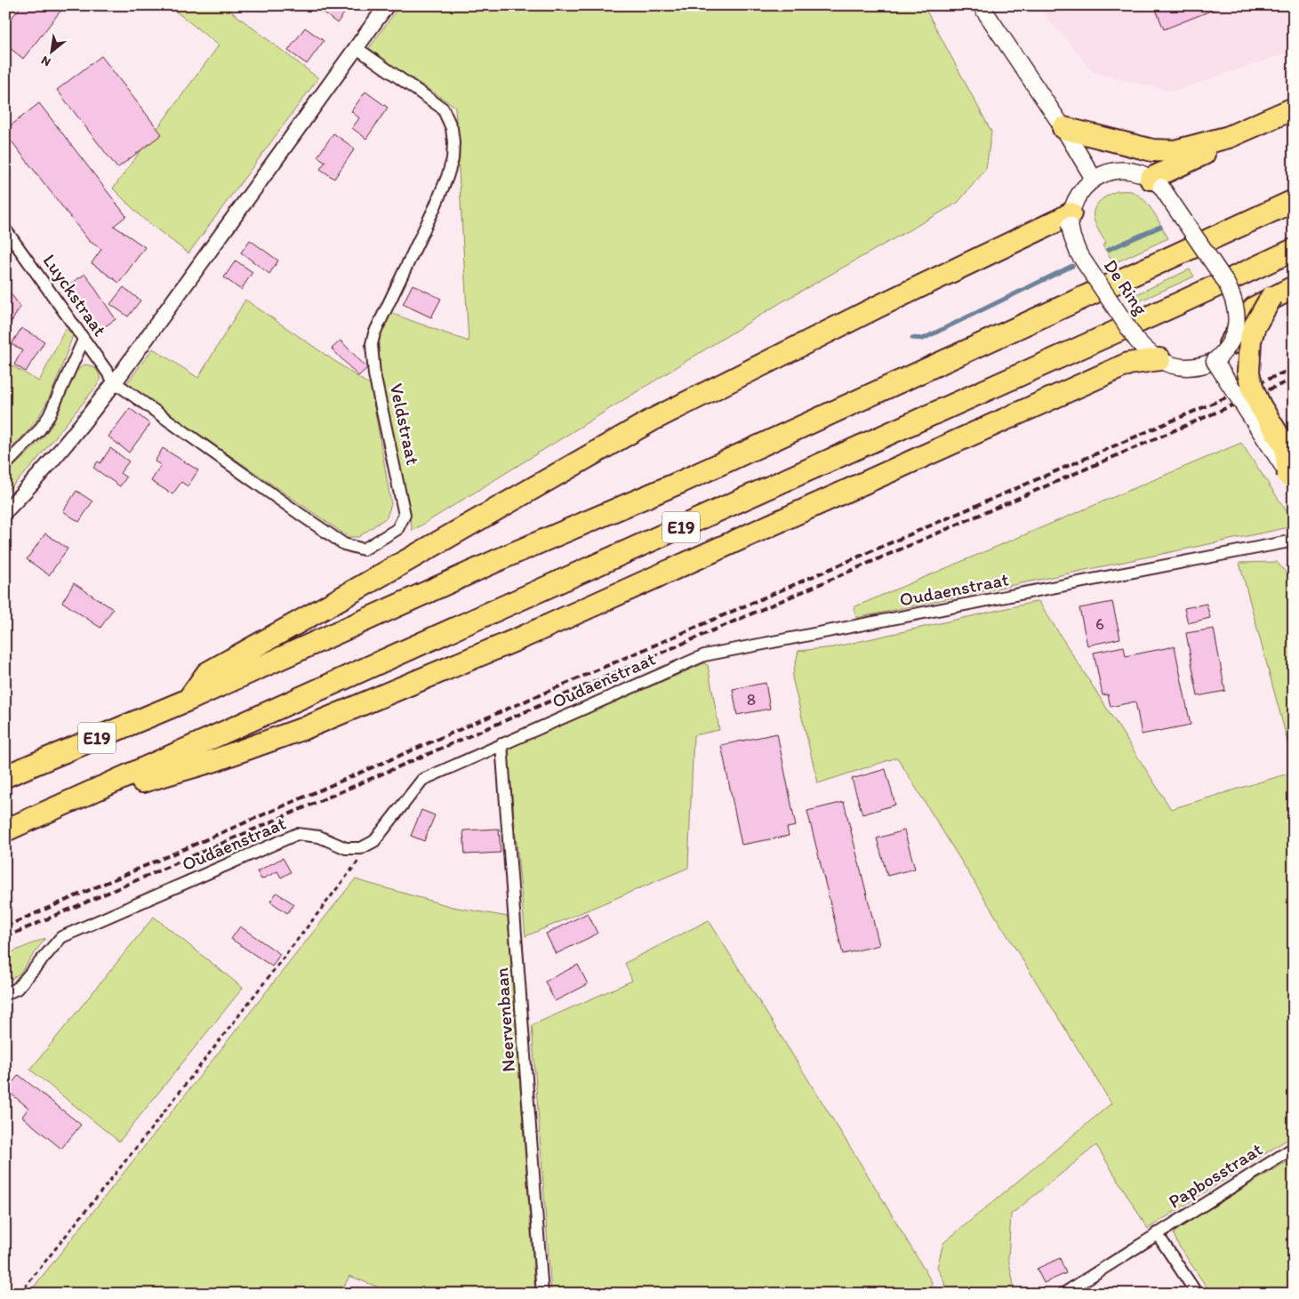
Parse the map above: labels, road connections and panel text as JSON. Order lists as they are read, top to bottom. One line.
{"streets":{"highway":["E19"],"main road":["De Ring"],"street":["Luyckstraat","Veldstraat","Oudaenstraat","Neervenbaan","Papbosstraat"]},"crossings":[["Luyckstraat","Veldstraat"],["Oudaenstraat","Neervenbaan"]],"house_numbers":["6","8"],"north":"bottom left"}
